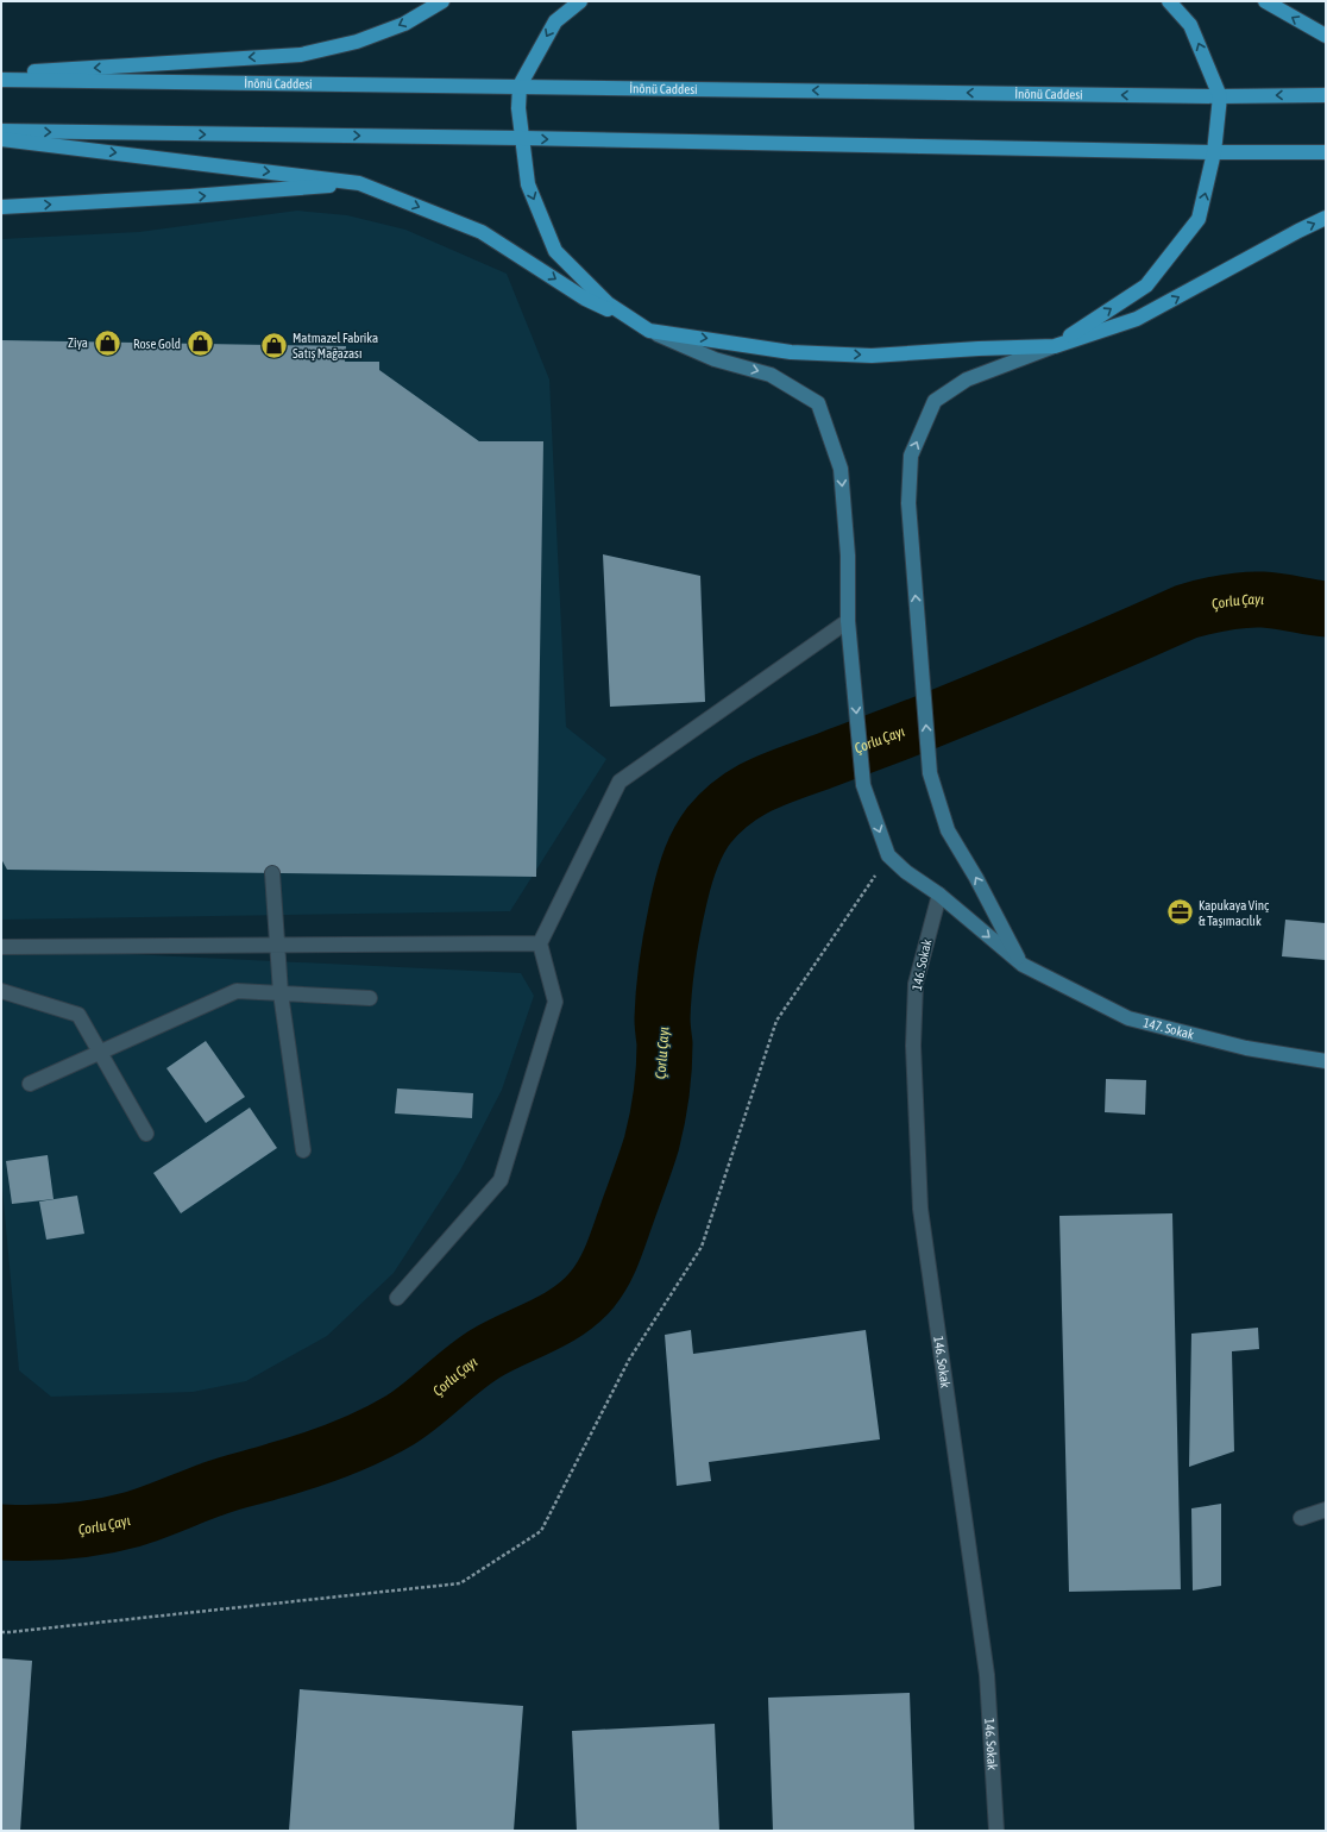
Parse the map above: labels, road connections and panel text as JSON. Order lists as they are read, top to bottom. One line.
{"streets":{"main road":["İnönü Caddesi"],"street":["146. Sokak","147. Sokak"]},"crossings":[["146. Sokak","147. Sokak"]],"water":["Çorlu Çayı"],"places":{"shop":["Ziya","Rose Gold","Matmazel Fabrika Satış Mağazası"],"office":["Kapukaya Vinç & Taşımacılık"]}}
